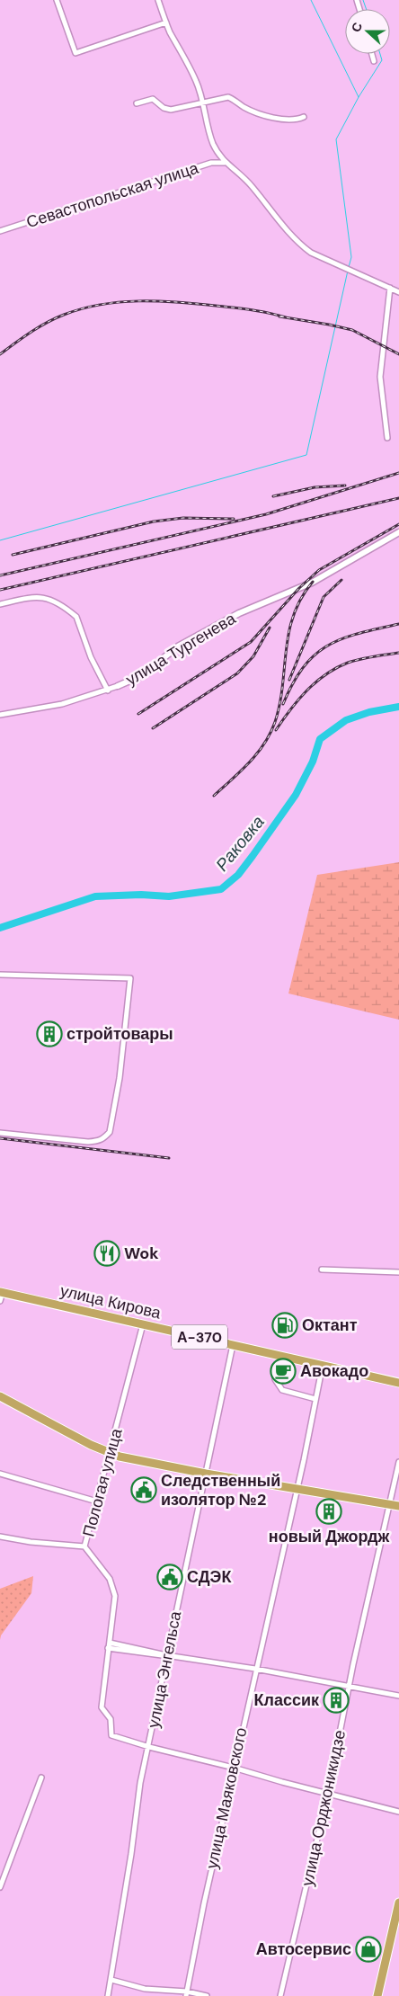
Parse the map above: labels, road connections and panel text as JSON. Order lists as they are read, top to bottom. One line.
{"streets":{"highway":["улица Кирова","А-370"],"street":["Севастопольская улица","улица Тургенева","Пологая улица","улица Энгельса","улица Маяковского","улица Орджоникидзе"]},"crossings":[["улица Кирова","Пологая улица"],["улица Кирова","улица Энгельса"],["улица Кирова","улица Маяковского"],["Пологая улица","улица Энгельса"]],"water":["Раковка"],"places":{"building":["стройтовары","новый Джордж","Классик"],"restaurant":["Wok"],"fuel station":["Октант"],"cafe":["Авокадо"],"public building":["Следственный изолятор №2","СДЭК"],"shop":["Автосервис"]},"north":"left"}
